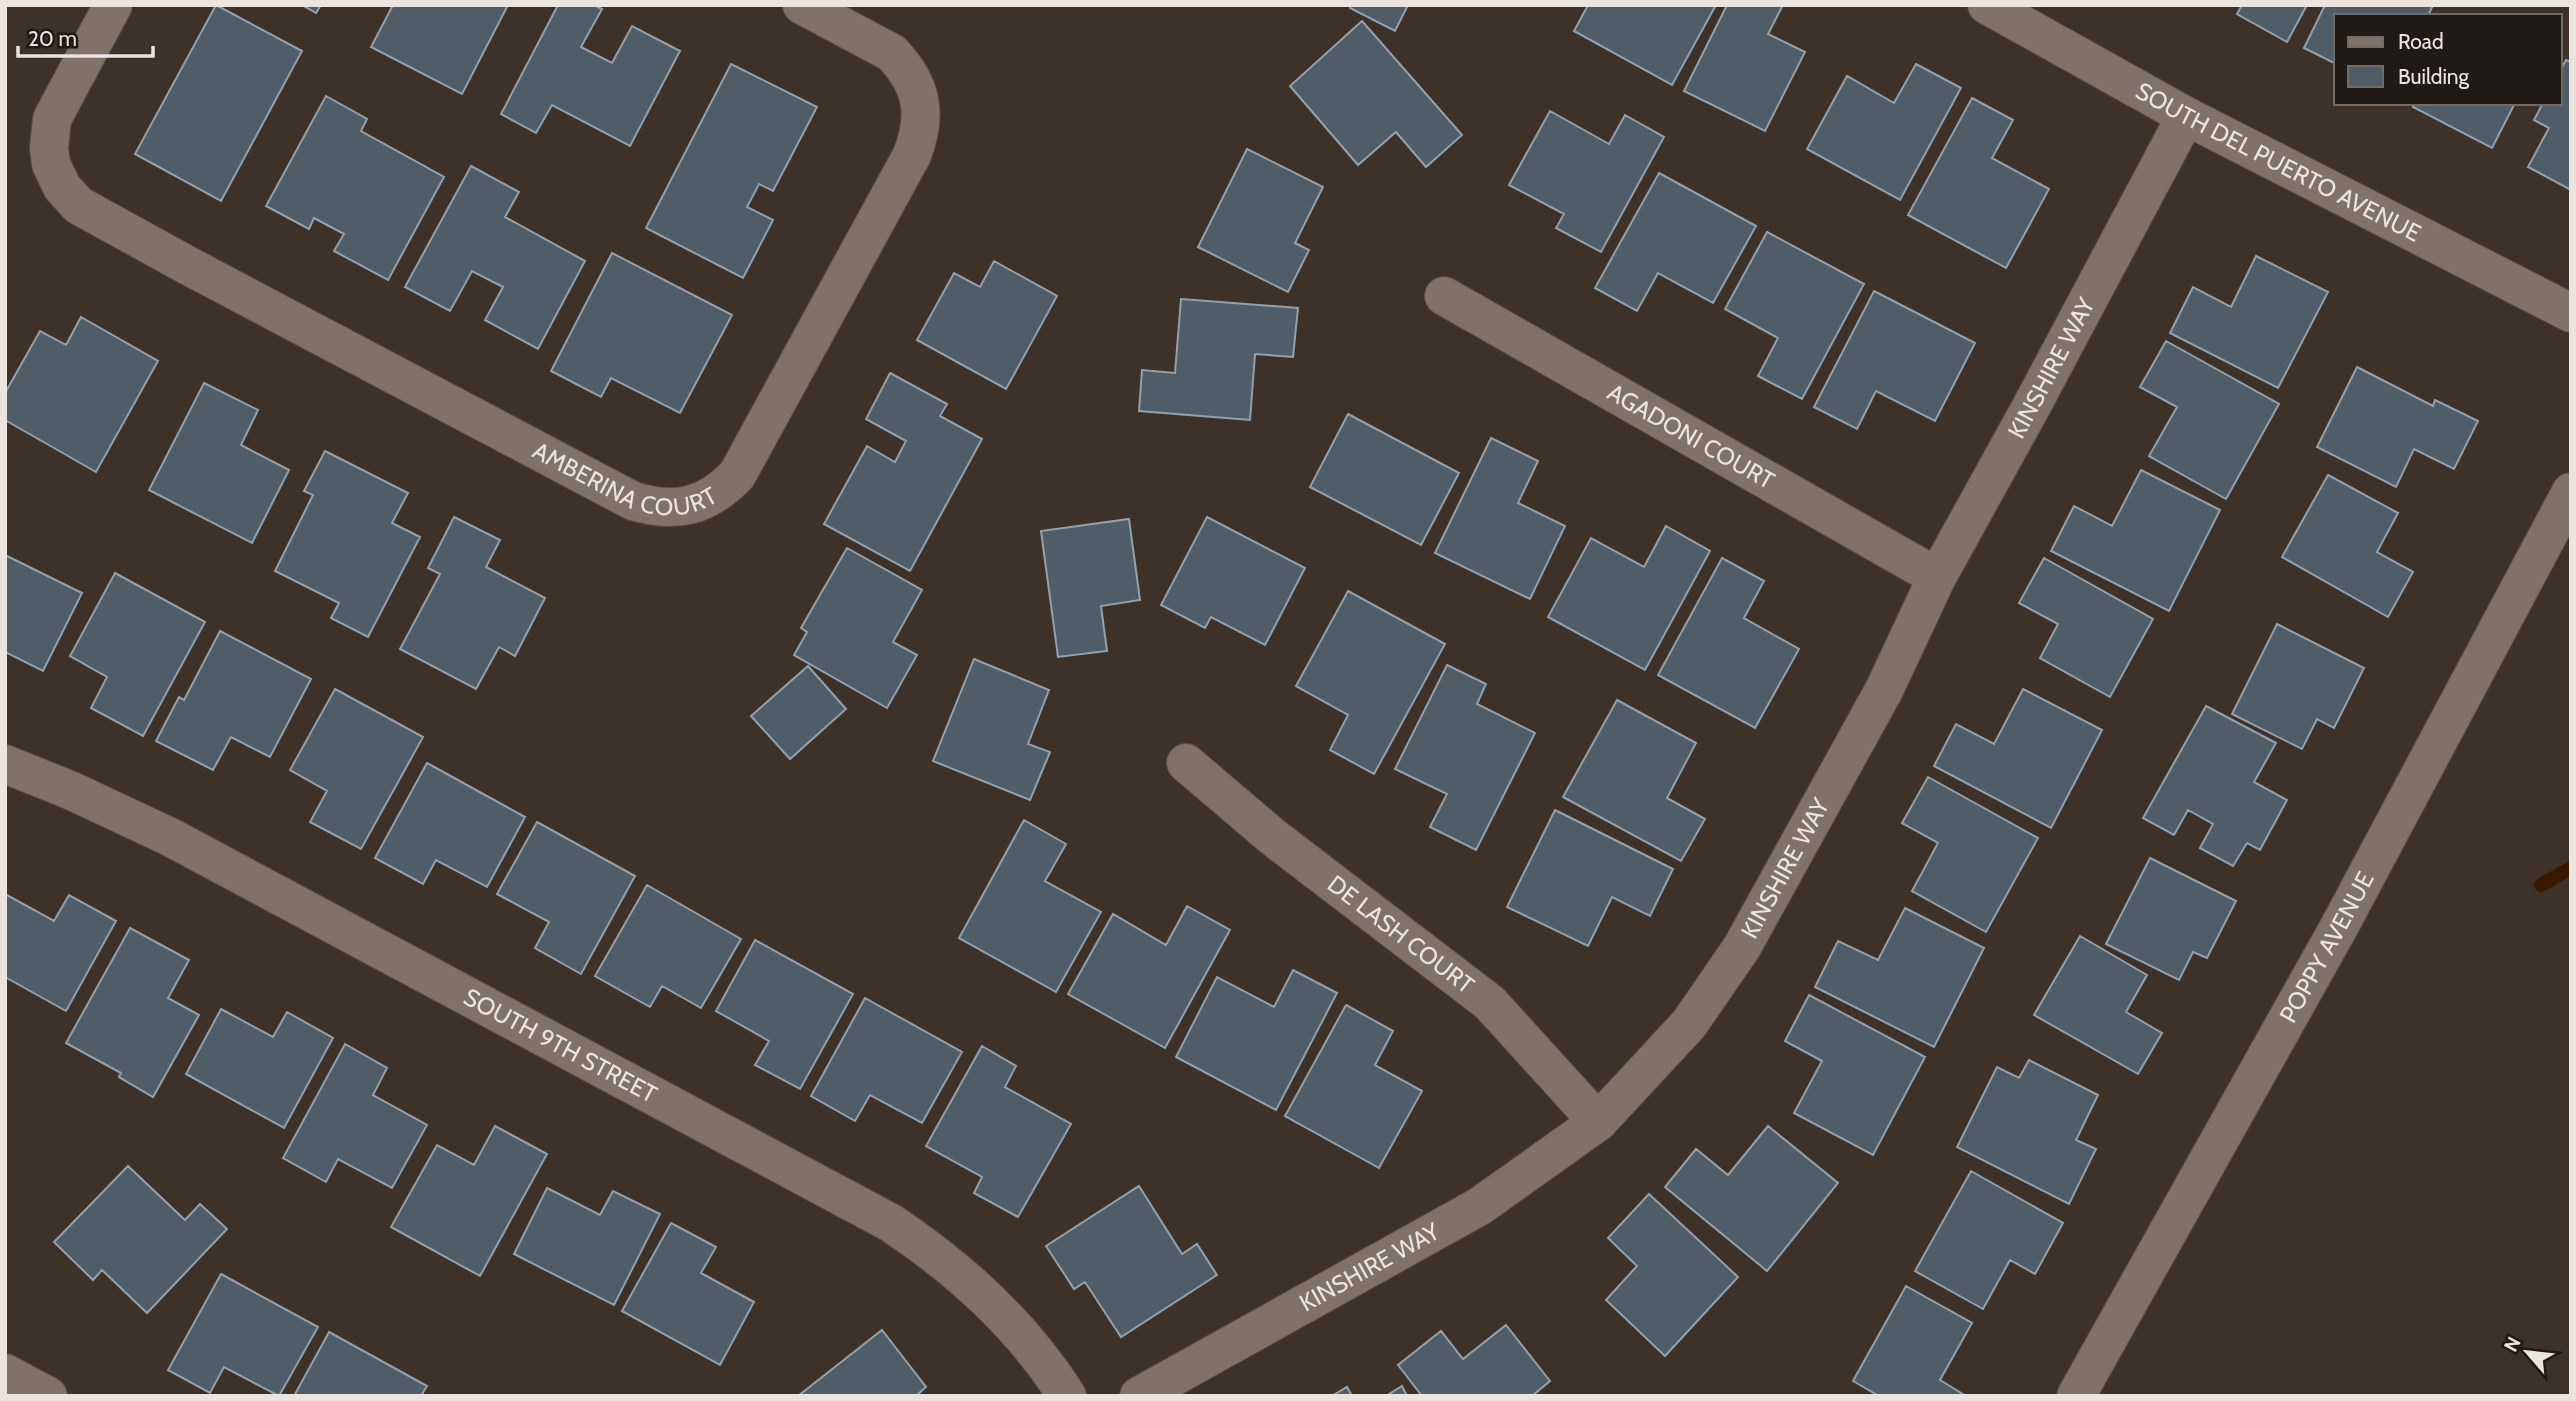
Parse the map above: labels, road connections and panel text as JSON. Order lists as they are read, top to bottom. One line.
{"streets":{"street":["SOUTH DEL PUERTO AVENUE","KINSHIRE WAY","AGADONI COURT","AMBERINA COURT","DE LASH COURT","POPPY AVENUE","SOUTH 9TH STREET"]},"crossings":[["SOUTH DEL PUERTO AVENUE","KINSHIRE WAY"],["KINSHIRE WAY","AGADONI COURT"],["KINSHIRE WAY","DE LASH COURT"]],"legend":["Road","Building"],"scale_bar":"20 m","north":"top left"}
